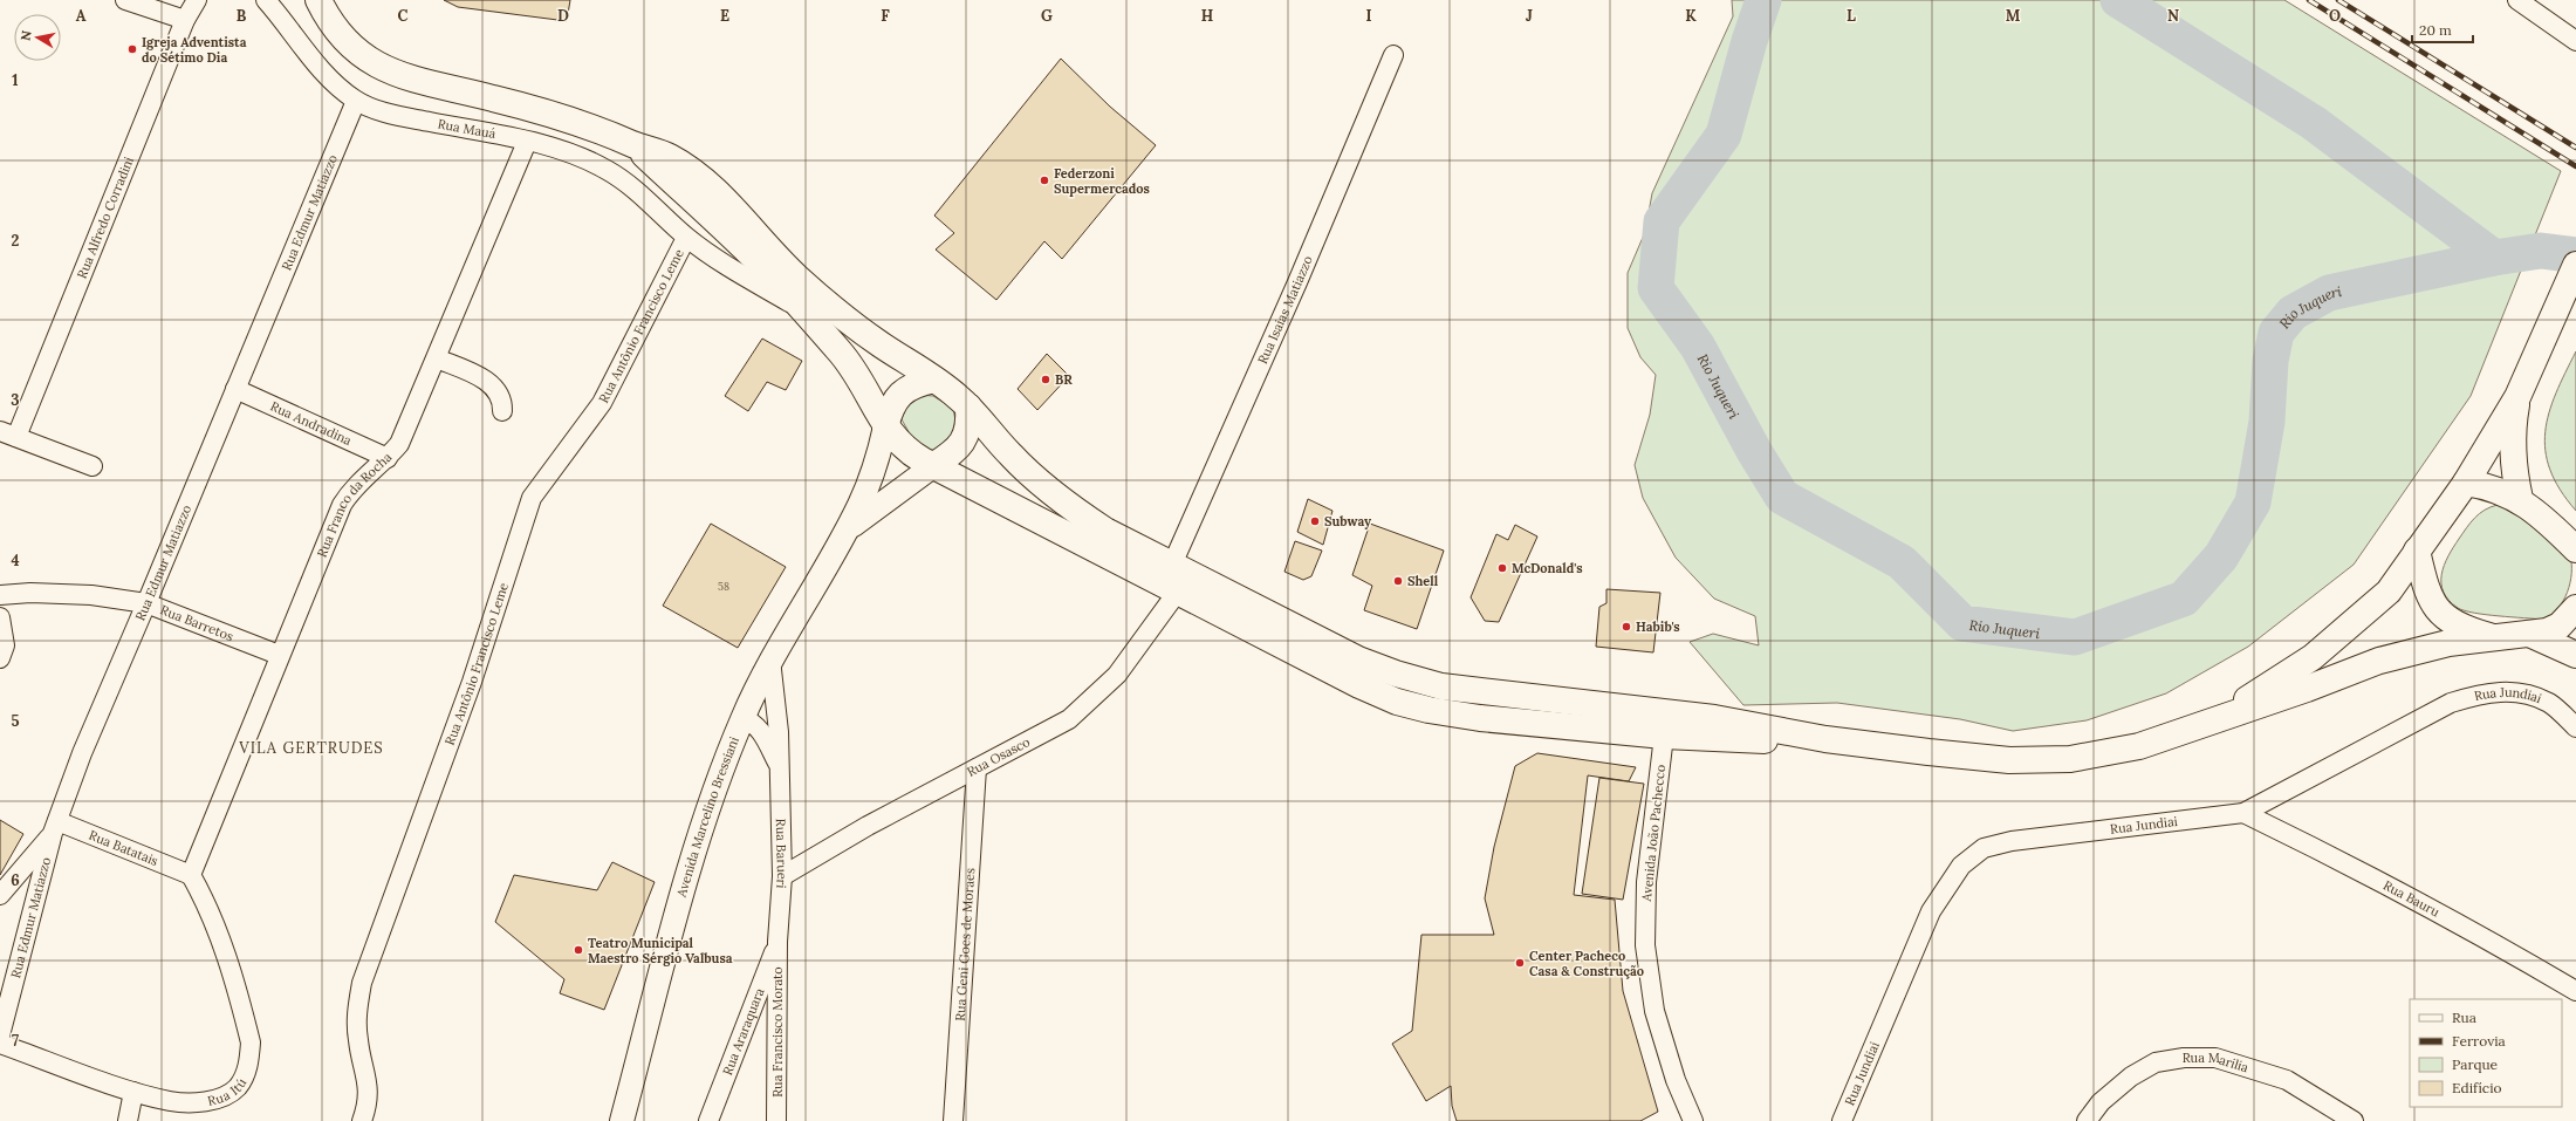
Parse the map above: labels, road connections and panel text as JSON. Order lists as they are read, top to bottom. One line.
{"streets":{"street":["Rua Mauá","Rua Edmur Matiazzo","Rua Alfredo Corradini","Rua Isaias Matiazzo","Rua Antônio Francisco Leme","Rua Andradina","Rua Franco da Rocha","Rua Barretos","Rua Jundiai","Rua Osasco","Avenida Marcelino Bressiani","Avenida João Pachecco","Rua Batatais","Rua Barueri","Rua Bauru","Rua Geni Goes de Moraes","Rua Araraquara","Rua Francisco Morato","Rua Marilia","Rua Itú"]},"crossings":[["Rua Mauá","Rua Edmur Matiazzo"],["Rua Mauá","Rua Antônio Francisco Leme"],["Rua Mauá","Rua Franco da Rocha"],["Rua Edmur Matiazzo","Rua Andradina"],["Rua Edmur Matiazzo","Rua Barretos"],["Rua Edmur Matiazzo","Rua Batatais"],["Rua Andradina","Rua Franco da Rocha"],["Rua Franco da Rocha","Rua Barretos"],["Rua Franco da Rocha","Rua Batatais"],["Rua Franco da Rocha","Rua Itú"],["Rua Jundiai","Rua Bauru"],["Rua Osasco","Rua Barueri"],["Rua Osasco","Rua Geni Goes de Moraes"],["Avenida Marcelino Bressiani","Rua Barueri"],["Rua Batatais","Rua Itú"],["Rua Barueri","Rua Araraquara"],["Rua Barueri","Rua Francisco Morato"],["Rua Araraquara","Rua Francisco Morato"]],"districts":["VILA GERTRUDES"],"water":["Rio Juqueri"],"places":["Igreja Adventista do Sétimo Dia","Federzoni Supermercados","BR","Subway","McDonald's","Shell","Habib's","Teatro Municipal Maestro Sérgio Valbusa","Center Pacheco Casa & Construção"],"house_numbers":["58"],"legend":["Rua","Ferrovia","Parque","Edifício"],"scale_bar":"20 m","north":"left","grid":{"columns":["A","B","C","D","E","F","G","H","I","J","K","L","M","N","O"],"rows":["1","2","3","4","5","6","7"]}}
